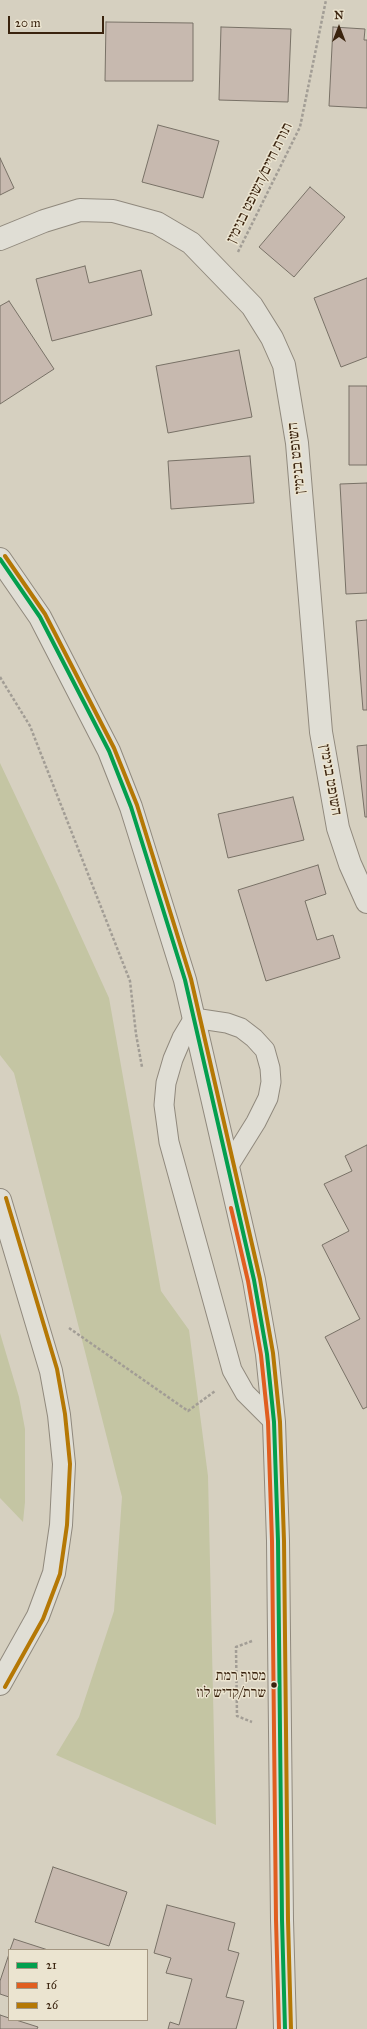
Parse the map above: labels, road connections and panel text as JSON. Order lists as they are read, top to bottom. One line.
{"streets":{"street":["השופט בנימין"],"path":["תורת חיים/השופט בנימין"]},"crossings":[["תורת חיים/השופט בנימין","השופט בנימין"]],"places":["מסוף רמת שרת/קדיש לוז"],"lines":["transit line 26","transit line 21","transit line 16"],"legend":["21","16","26"],"scale_bar":"20 m","north":"top"}
